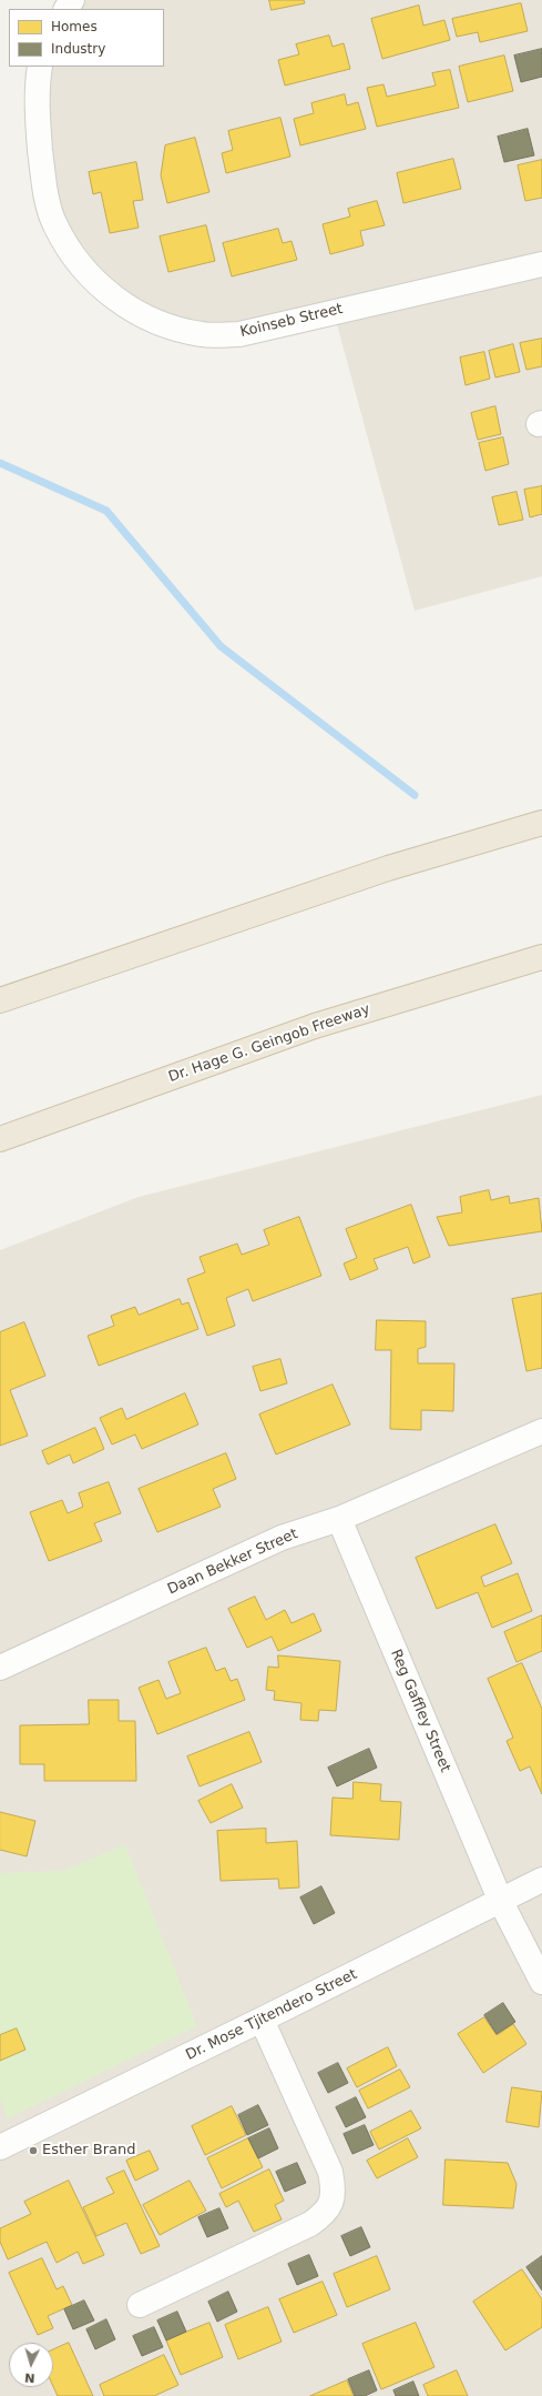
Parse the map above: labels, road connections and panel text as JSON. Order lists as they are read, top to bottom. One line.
{"streets":{"highway":["Dr. Hage G. Geingob Freeway"],"street":["Koinseb Street","Daan Bekker Street","Reg Gaffley Street","Dr. Mose Tjitendero Street"]},"crossings":[["Daan Bekker Street","Reg Gaffley Street"],["Reg Gaffley Street","Dr. Mose Tjitendero Street"]],"places":["Esther Brand"],"legend":["Homes","Industry"],"north":"bottom"}
